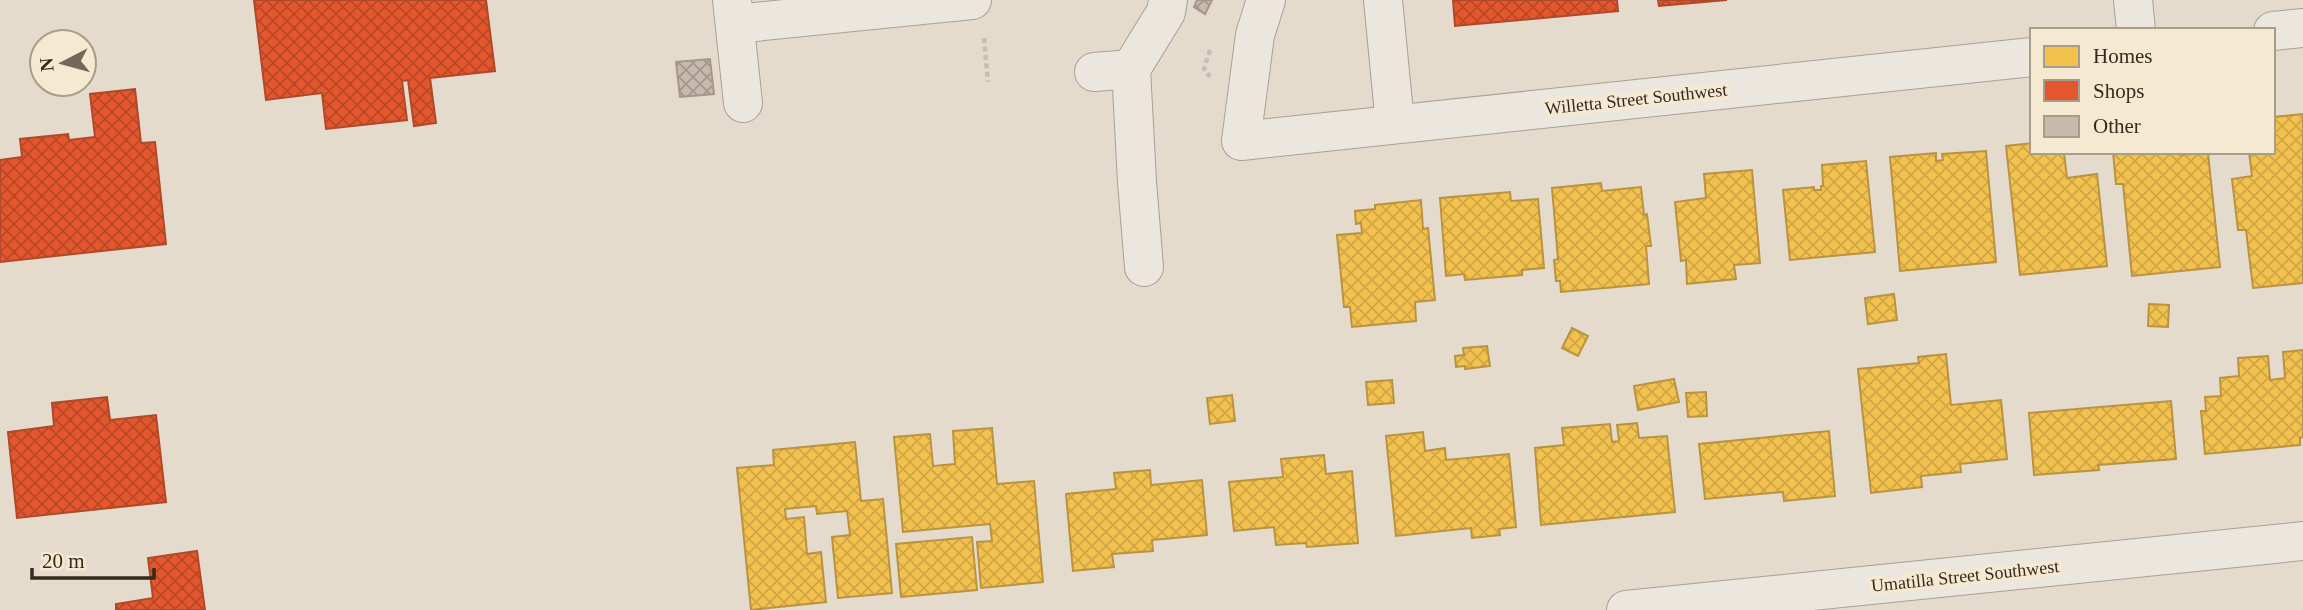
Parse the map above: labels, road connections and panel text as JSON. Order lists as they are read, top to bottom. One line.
{"streets":{"street":["Willetta Street Southwest","Umatilla Street Southwest"]},"legend":["Homes","Shops","Other"],"scale_bar":"20 m","north":"left"}
